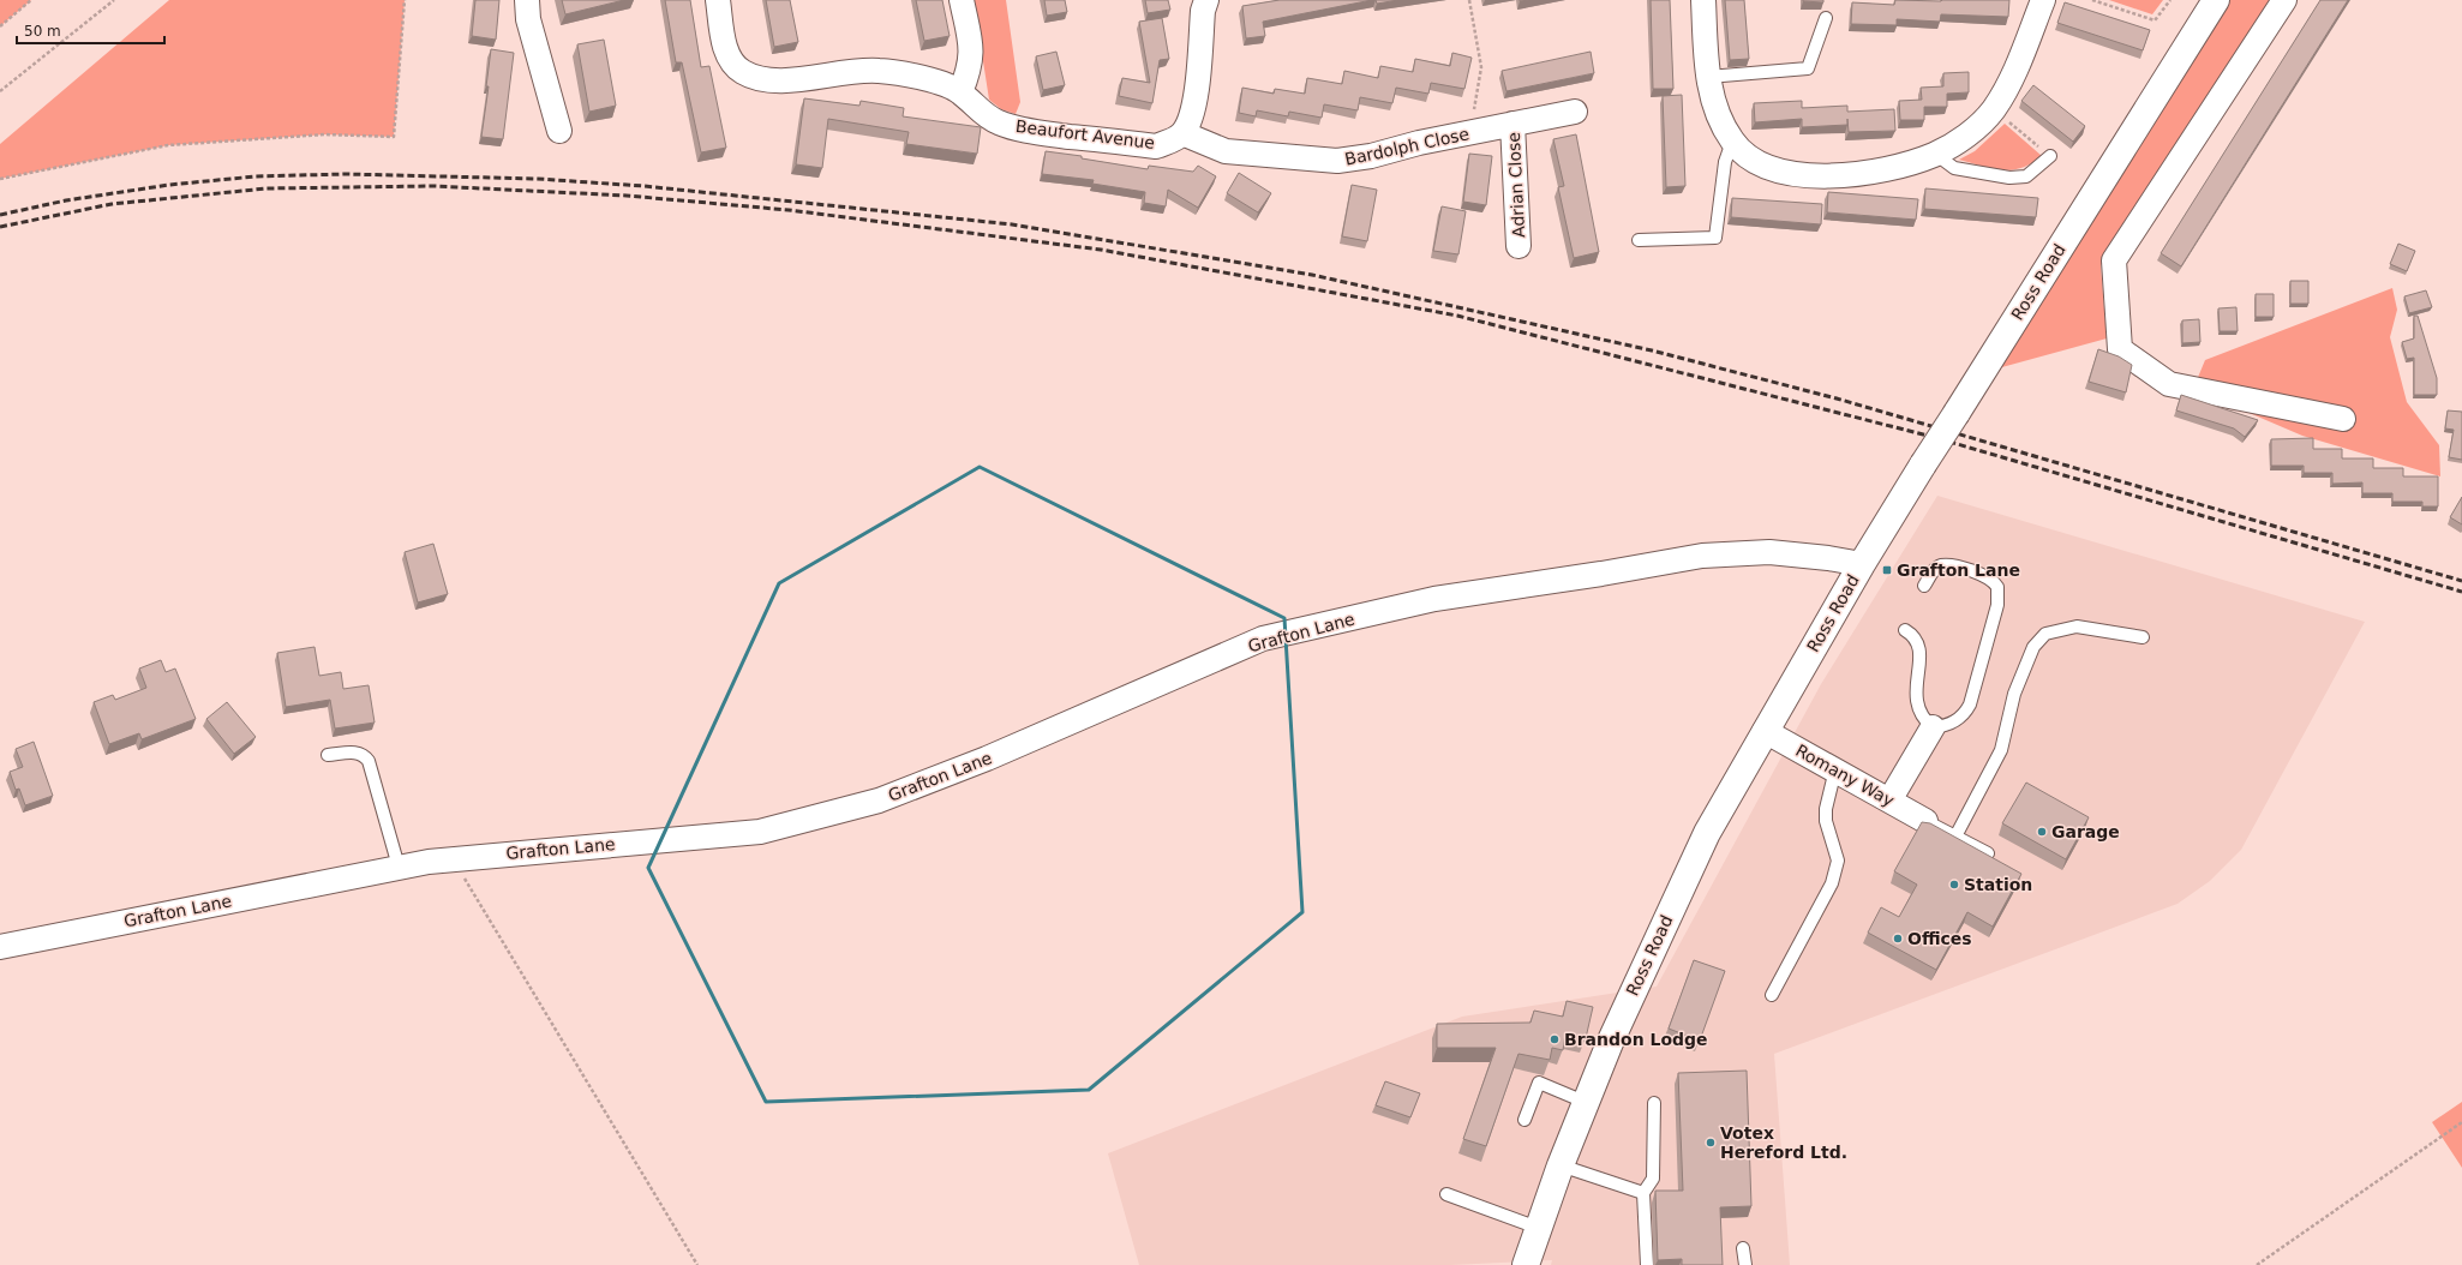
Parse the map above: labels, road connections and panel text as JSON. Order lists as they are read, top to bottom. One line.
{"streets":{"highway":["Ross Road"],"street":["Beaufort Avenue","Bardolph Close","Adrian Close","Grafton Lane","Romany Way"]},"crossings":[["Beaufort Avenue","Bardolph Close"],["Bardolph Close","Adrian Close"],["Ross Road","Grafton Lane"],["Ross Road","Romany Way"]],"places":{"transit":["Grafton Lane"],"other":["Garage","Station","Offices","Brandon Lodge","Votex Hereford Ltd."]},"scale_bar":"50 m"}
